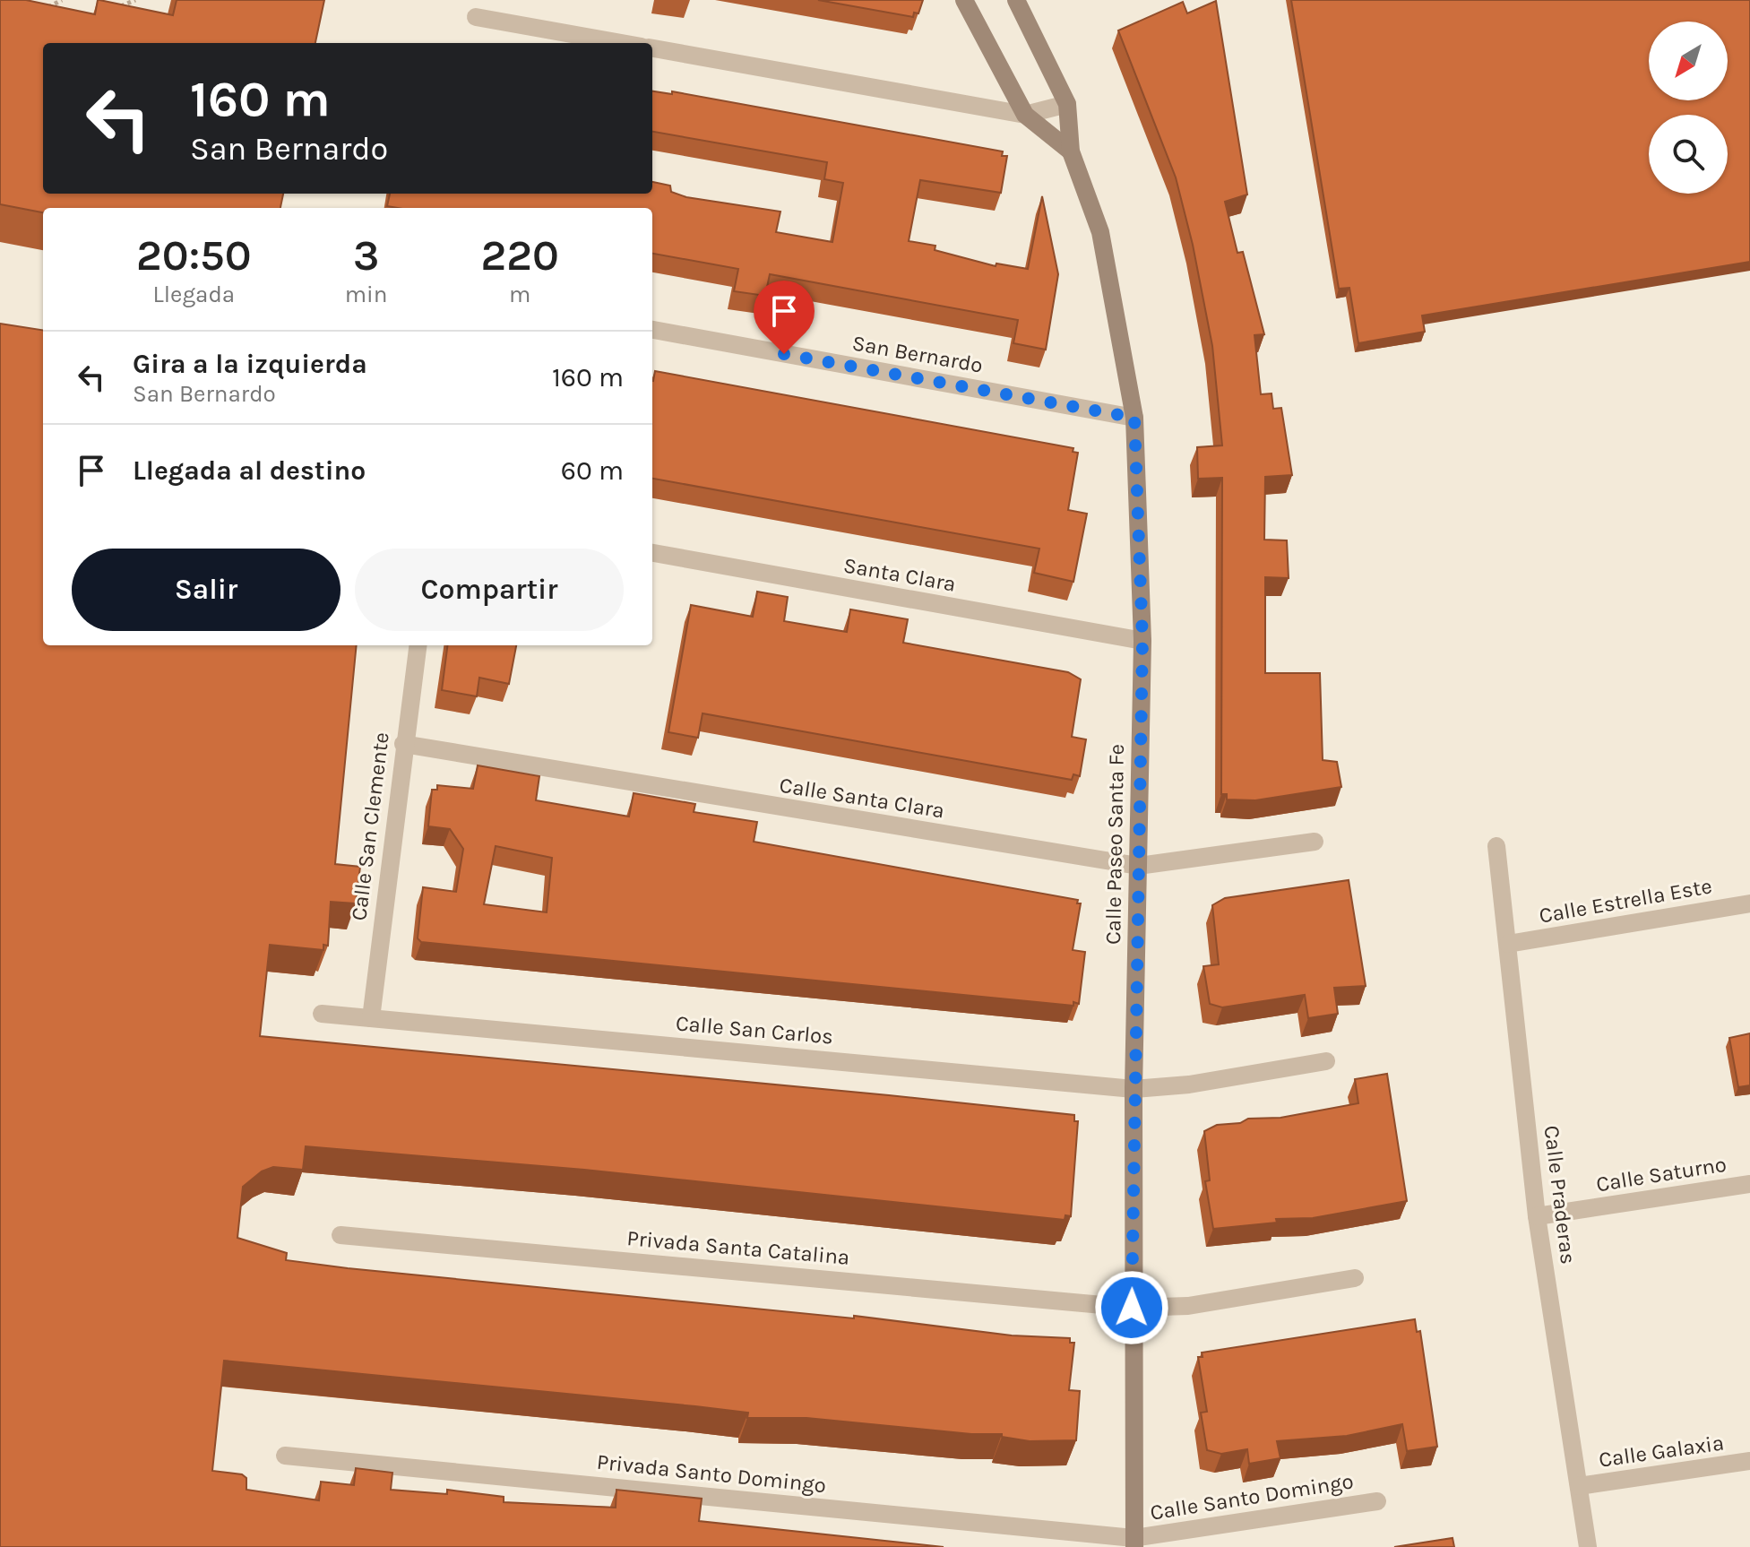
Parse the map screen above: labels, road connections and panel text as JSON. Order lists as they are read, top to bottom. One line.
{"streets":{"street":["San Bernardo","Santa Clara","Calle Santa Clara","Calle San Clemente","Calle Paseo Santa Fe","Calle Estrella Este","Calle San Carlos","Calle Saturno","Calle Praderas","Privada Santa Catalina","Calle Galaxia","Privada Santo Domingo","Calle Santo Domingo"]},"crossings":[["San Bernardo","Calle Paseo Santa Fe"],["Santa Clara","Calle Paseo Santa Fe"],["Calle Santa Clara","Calle San Clemente"],["Calle Santa Clara","Calle Paseo Santa Fe"],["Calle San Clemente","Calle San Carlos"],["Calle Paseo Santa Fe","Calle San Carlos"],["Calle Paseo Santa Fe","Privada Santa Catalina"],["Calle Paseo Santa Fe","Privada Santo Domingo"],["Calle Paseo Santa Fe","Calle Santo Domingo"],["Calle Estrella Este","Calle Praderas"],["Calle Saturno","Calle Praderas"],["Calle Praderas","Calle Galaxia"],["Privada Santo Domingo","Calle Santo Domingo"]],"north":"bottom left","page":{"turn":["160 m","San Bernardo"],"eta":["20:50","Llegada","3","min","220","m"],"list":[{"name":"Gira a la izquierda","note":"San Bernardo","value":"160 m"},{"name":"Llegada al destino","value":"60 m"}],"buttons":["Salir","Compartir"]}}
